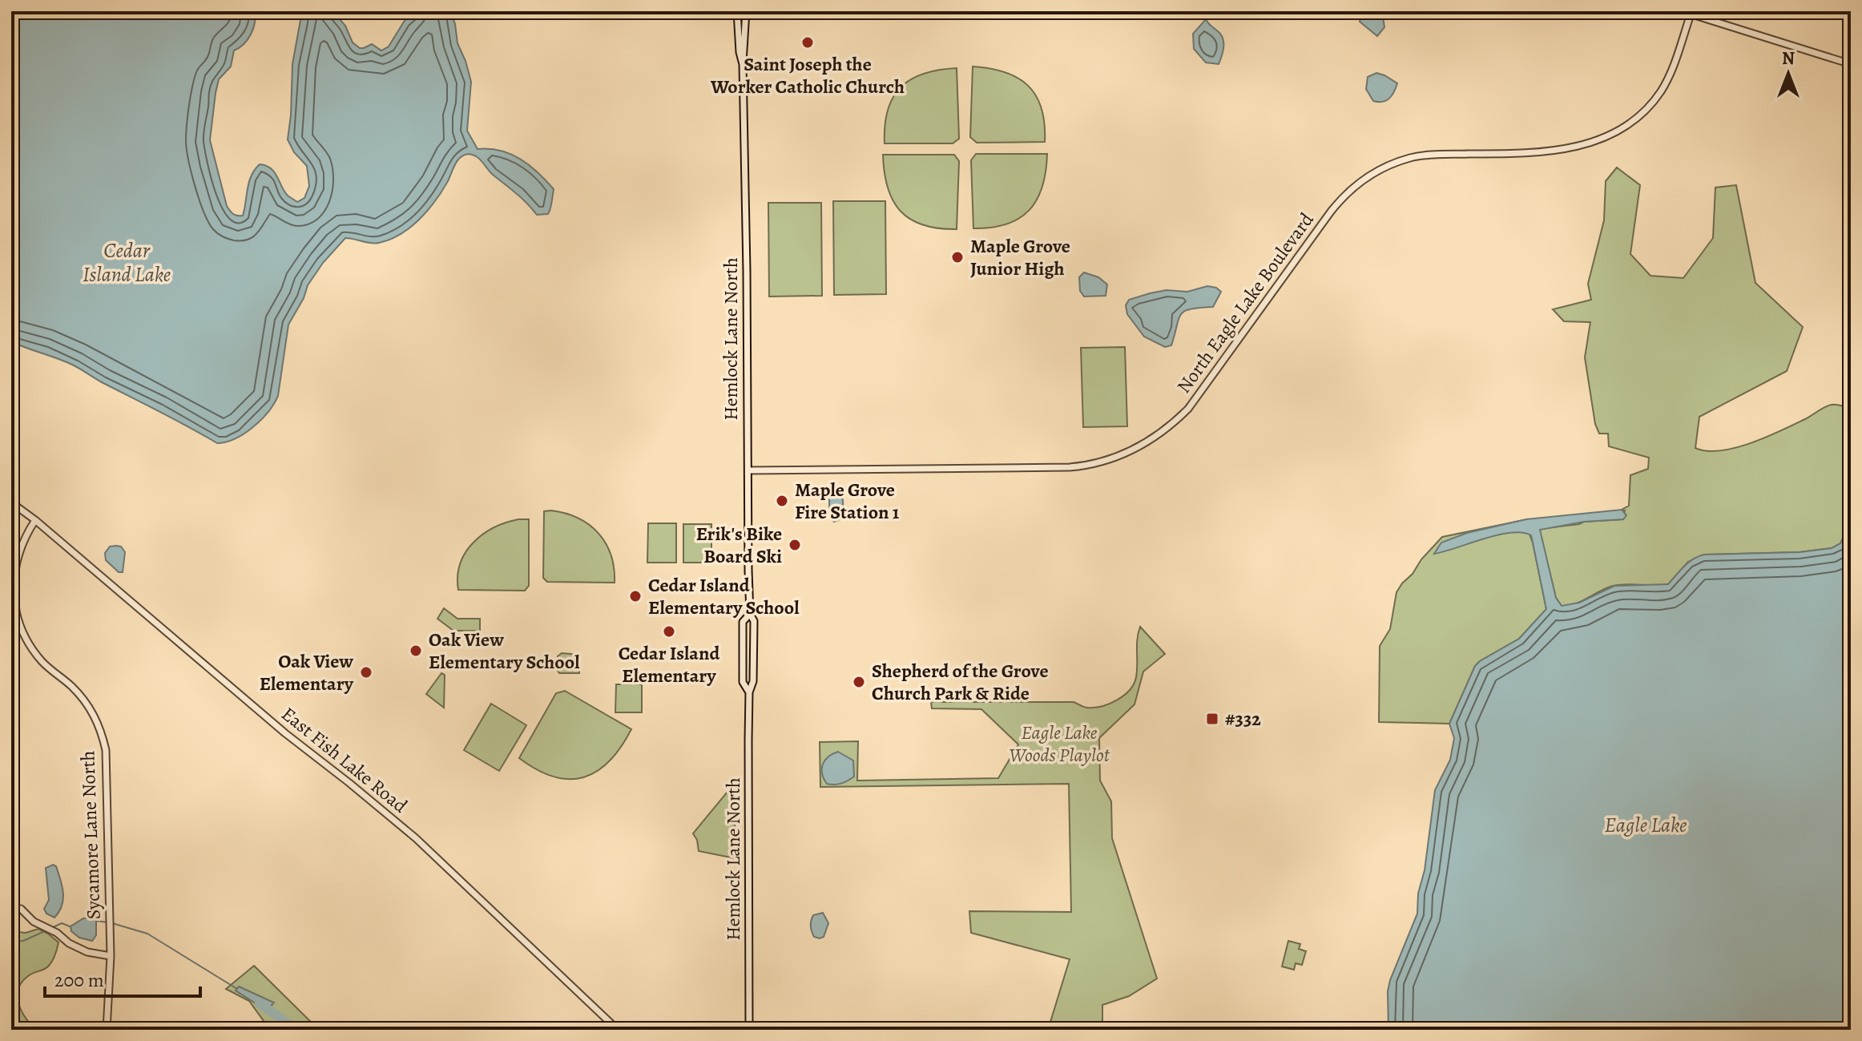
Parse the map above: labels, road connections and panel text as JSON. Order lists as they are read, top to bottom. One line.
{"streets":{"street":["North Eagle Lake Boulevard","Hemlock Lane North","East Fish Lake Road","Sycamore Lane North"]},"crossings":[["North Eagle Lake Boulevard","Hemlock Lane North"],["East Fish Lake Road","Sycamore Lane North"]],"water":["Cedar Island Lake","Eagle Lake"],"parks":["Eagle Lake Woods Playlot"],"places":{"other":["Saint Joseph the Worker Catholic Church","Maple Grove Junior High","Maple Grove Fire Station 1","Erik's Bike Board Ski","Cedar Island Elementary School","Cedar Island Elementary","Oak View Elementary School","Oak View Elementary","Shepherd of the Grove Church Park & Ride"],"transit":["#332"]},"scale_bar":"200 m","north":"top"}
